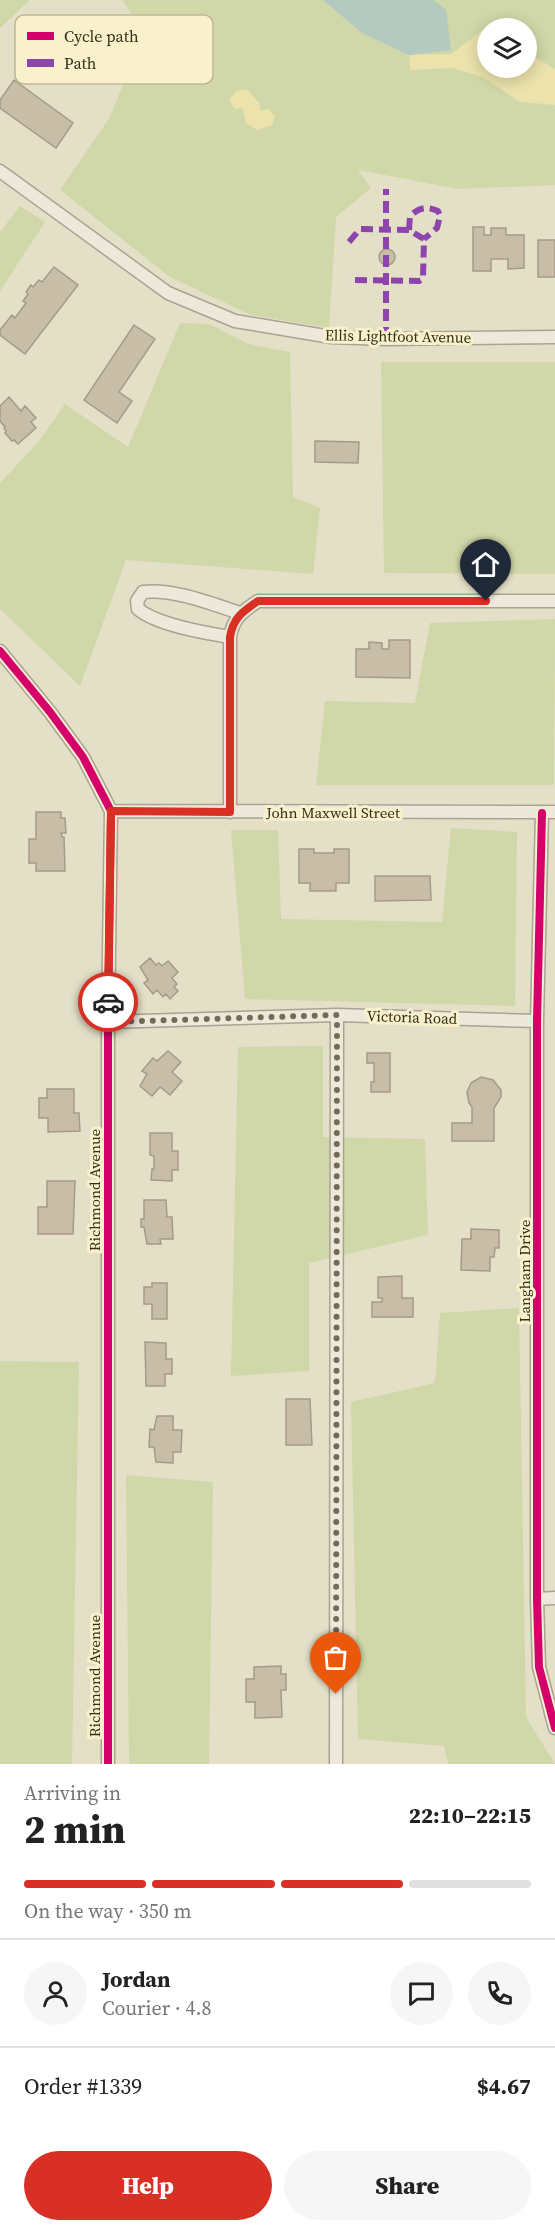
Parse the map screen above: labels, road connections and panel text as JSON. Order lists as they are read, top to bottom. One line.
{"streets":{"street":["Ellis Lightfoot Avenue","John Maxwell Street","Victoria Road","Richmond Avenue","Langham Drive"]},"crossings":[["John Maxwell Street","Richmond Avenue"],["John Maxwell Street","Langham Drive"],["Victoria Road","Richmond Avenue"],["Victoria Road","Langham Drive"]],"legend":["Cycle path","Path"],"page":{"heading":["2 min","Arriving in","22:10–22:15"],"panel":["Jordan","Courier · 4.8","Order #1339","$4.67"],"bar":"On the way · 350 m","buttons":["Help","Share"]}}
